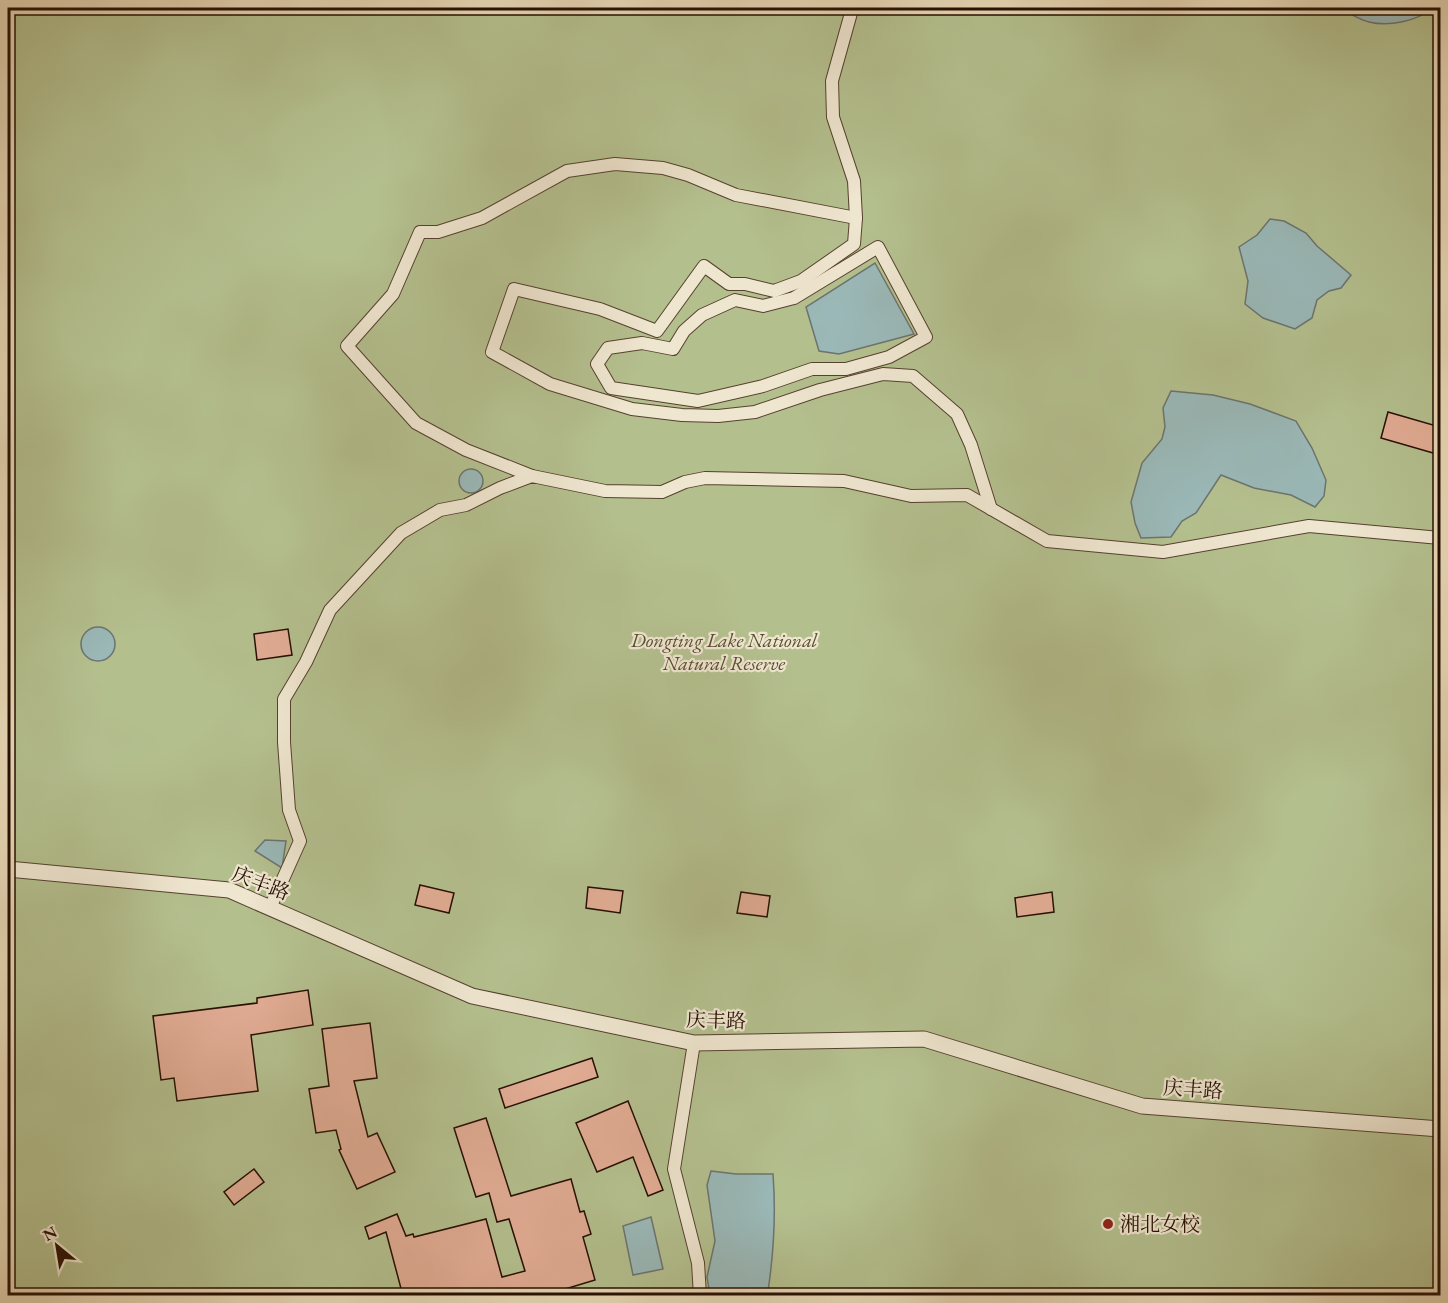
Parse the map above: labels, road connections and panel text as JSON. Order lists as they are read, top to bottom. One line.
{"streets":{"street":["庆丰路"]},"parks":["Dongting Lake National Natural Reserve"],"places":["湘北女校"],"north":"top left"}
